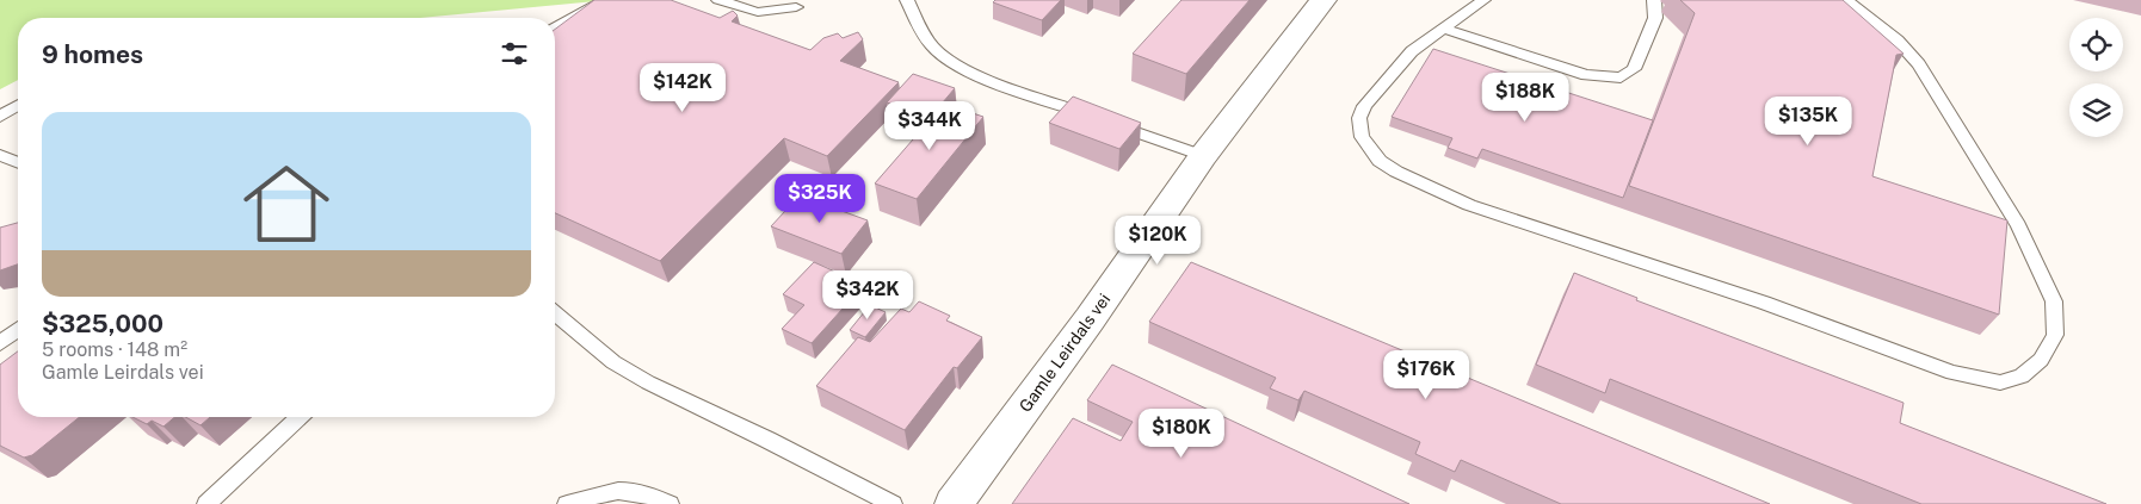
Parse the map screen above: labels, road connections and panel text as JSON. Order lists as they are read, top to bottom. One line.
{"streets":{"street":["Gamle Leirdals vei"]},"page":{"heading":"9 homes","price":["$142K","$188K","$135K","$344K","$325K","$120K","$342K","$176K","$180K"],"list":[{"name":"$325,000","note":"5 rooms · 148 m² · Gamle Leirdals vei"}]}}
